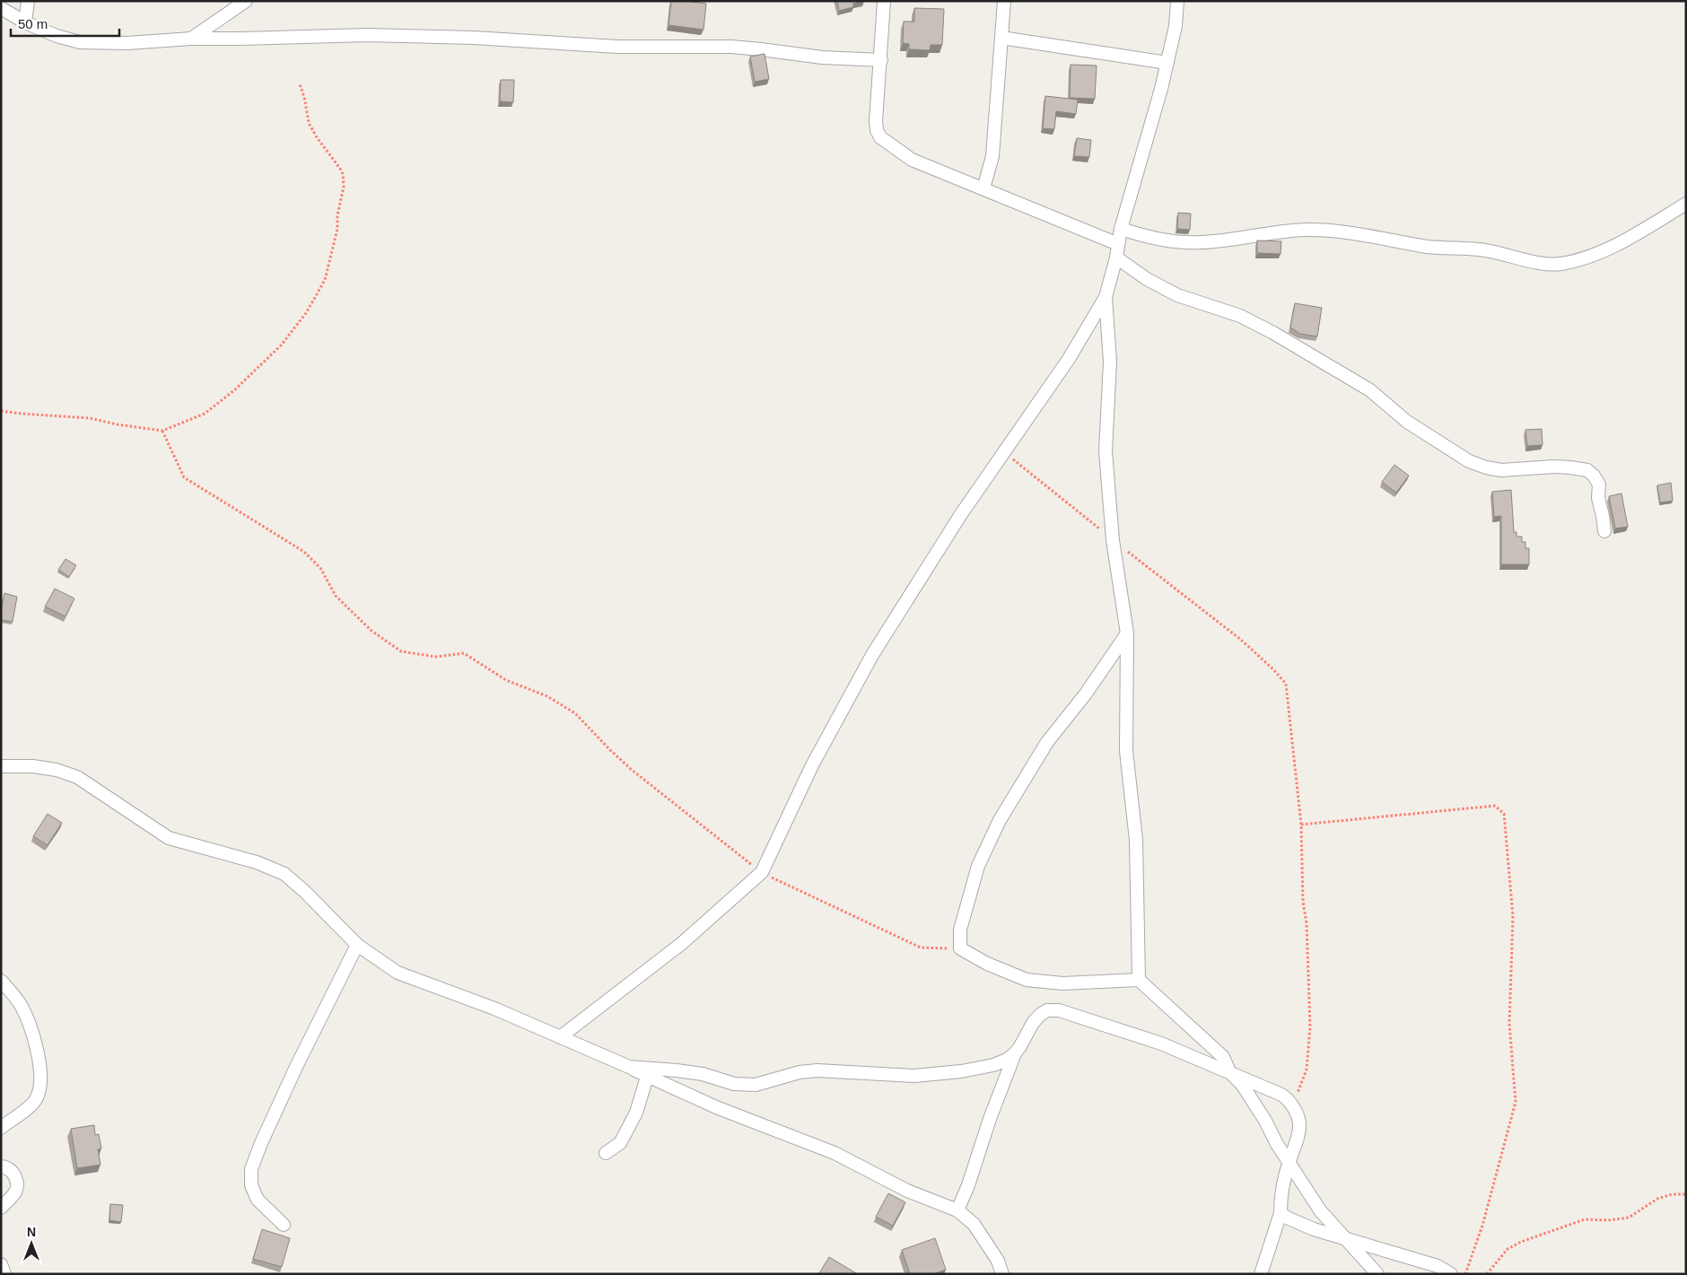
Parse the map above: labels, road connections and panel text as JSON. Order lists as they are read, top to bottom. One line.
{"scale_bar":"50 m","north":"top"}
